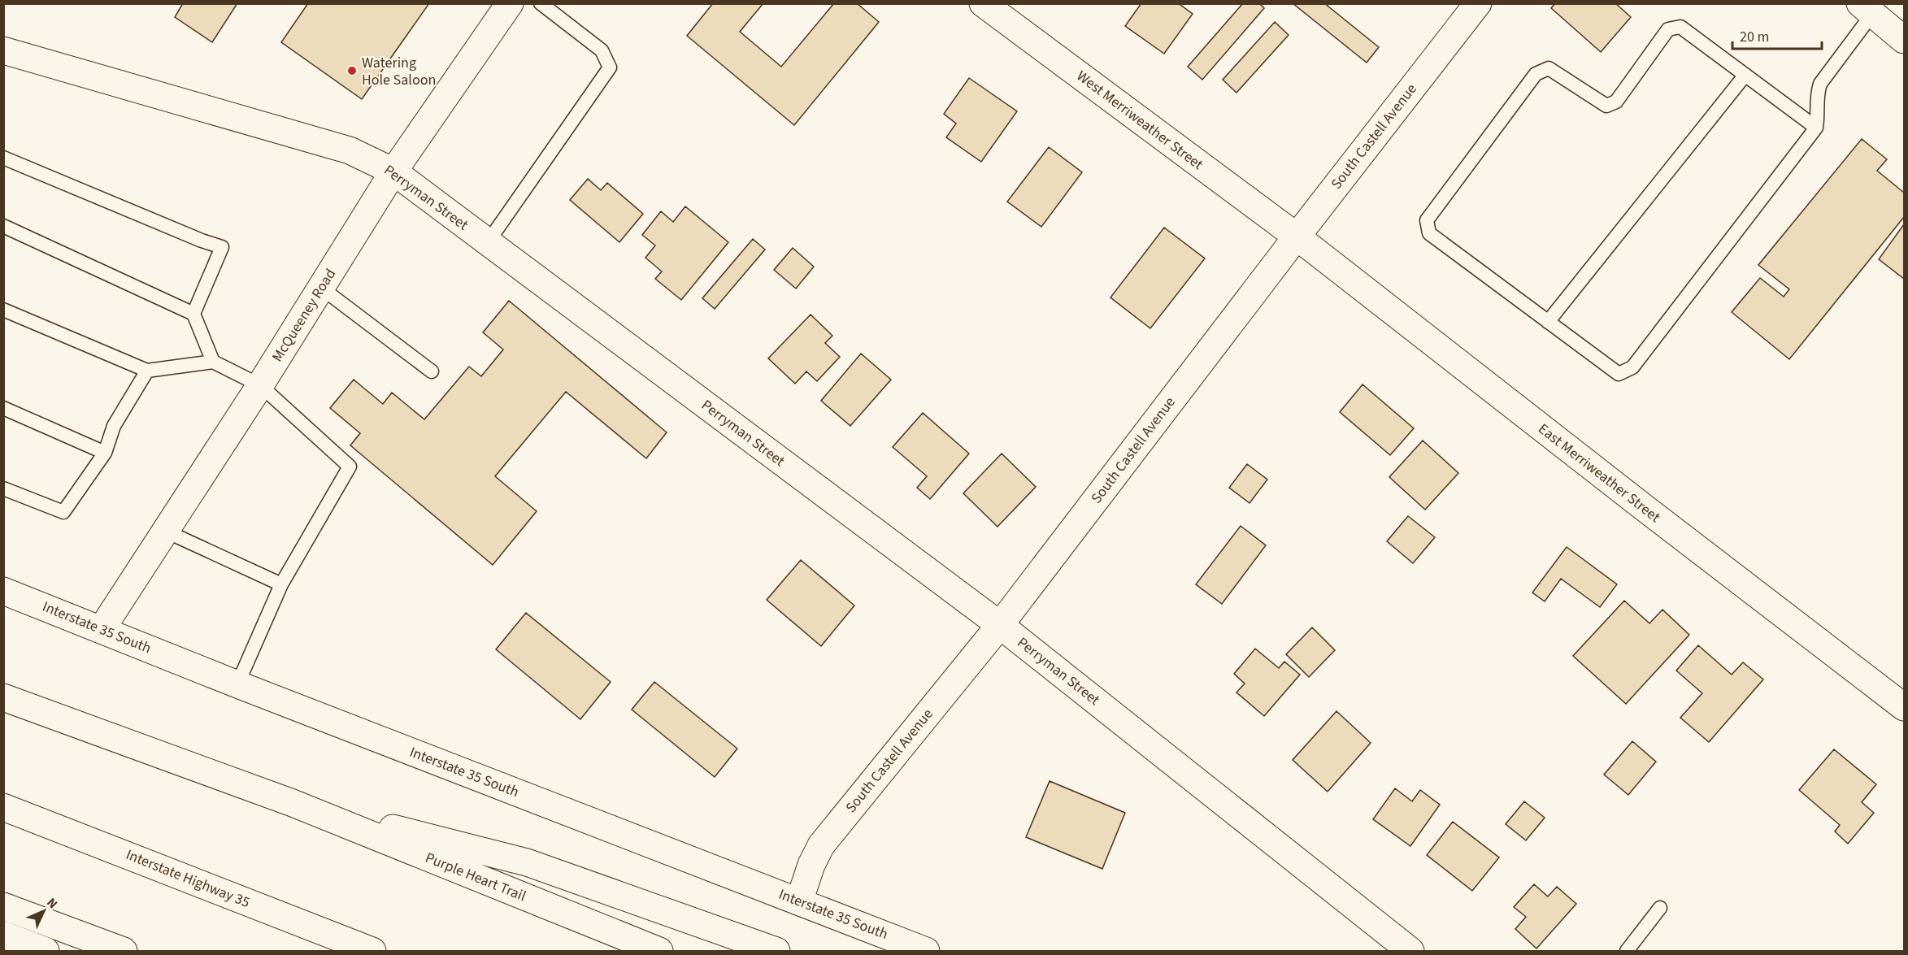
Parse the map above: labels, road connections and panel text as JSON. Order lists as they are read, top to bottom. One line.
{"streets":{"main road":["West Merriweather Street","South Castell Avenue","Perryman Street","McQueeney Road","East Merriweather Street","Interstate 35 South","Purple Heart Trail","Interstate Highway 35"]},"crossings":[["West Merriweather Street","South Castell Avenue"],["West Merriweather Street","East Merriweather Street"],["South Castell Avenue","Perryman Street"],["South Castell Avenue","East Merriweather Street"],["South Castell Avenue","Interstate 35 South"],["Perryman Street","McQueeney Road"],["McQueeney Road","Interstate 35 South"]],"places":["Watering Hole Saloon"],"scale_bar":"20 m","north":"top right"}
